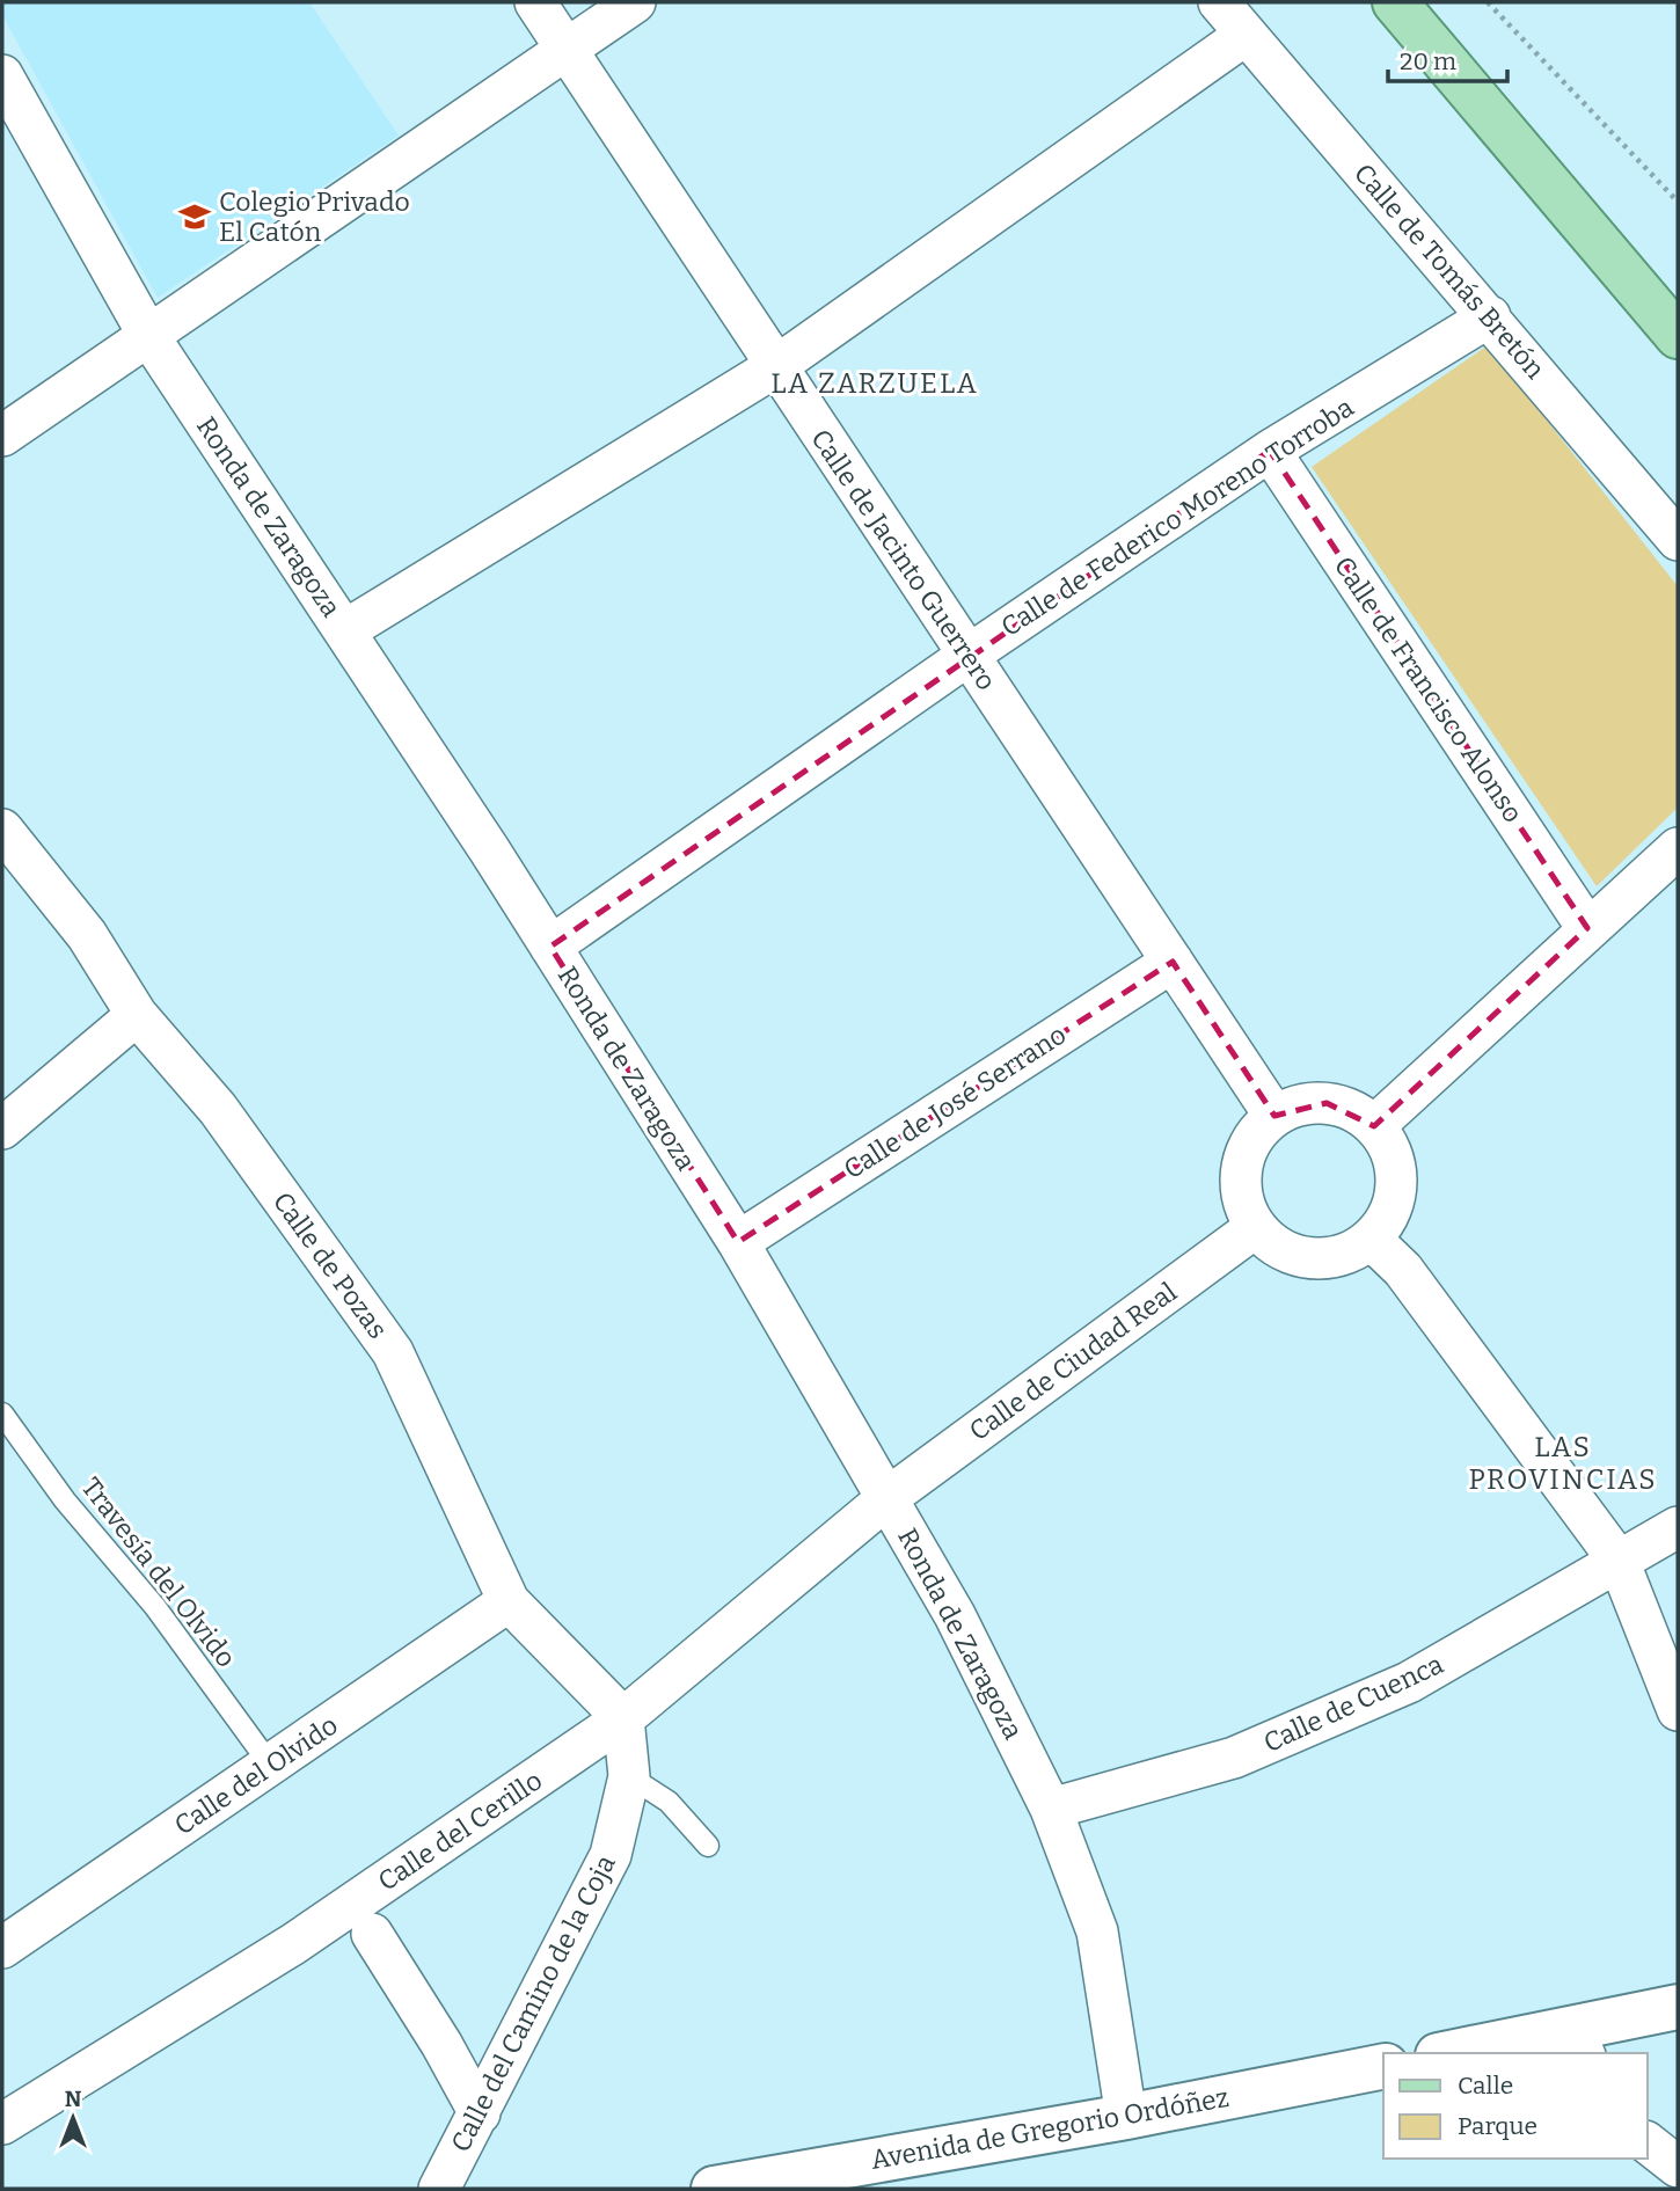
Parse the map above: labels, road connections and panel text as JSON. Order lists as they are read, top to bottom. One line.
{"streets":{"street":["Calle de Tomás Bretón","Ronda de Zaragoza","Calle de Federico Moreno Torroba","Calle de Jacinto Guerrero","Calle de Francisco Alonso","Calle de José Serrano","Calle de Pozas","Calle de Ciudad Real","Calle de Cuenca","Calle del Olvido","Calle del Cerillo","Calle del Camino de la Coja","Avenida de Gregorio Ordóñez"],"lane":["Travesía del Olvido"]},"crossings":[["Calle de Tomás Bretón","Calle de Federico Moreno Torroba"],["Ronda de Zaragoza","Calle de Federico Moreno Torroba"],["Ronda de Zaragoza","Calle de José Serrano"],["Ronda de Zaragoza","Calle de Ciudad Real"],["Ronda de Zaragoza","Calle de Cuenca"],["Ronda de Zaragoza","Calle del Cerillo"],["Ronda de Zaragoza","Avenida de Gregorio Ordóñez"],["Calle de Federico Moreno Torroba","Calle de Jacinto Guerrero"],["Calle de Federico Moreno Torroba","Calle de Francisco Alonso"],["Calle de Jacinto Guerrero","Calle de José Serrano"],["Calle de Jacinto Guerrero","Calle de Ciudad Real"],["Calle de Pozas","Calle del Olvido"],["Calle de Pozas","Calle del Cerillo"],["Calle de Pozas","Calle del Camino de la Coja"],["Calle de Ciudad Real","Calle del Cerillo"],["Travesía del Olvido","Calle del Olvido"],["Calle del Cerillo","Calle del Camino de la Coja"]],"districts":["LA ZARZUELA","LAS PROVINCIAS"],"places":{"school or university":["Colegio Privado El Catón"]},"legend":["Calle","Parque"],"scale_bar":"20 m","north":"top"}
